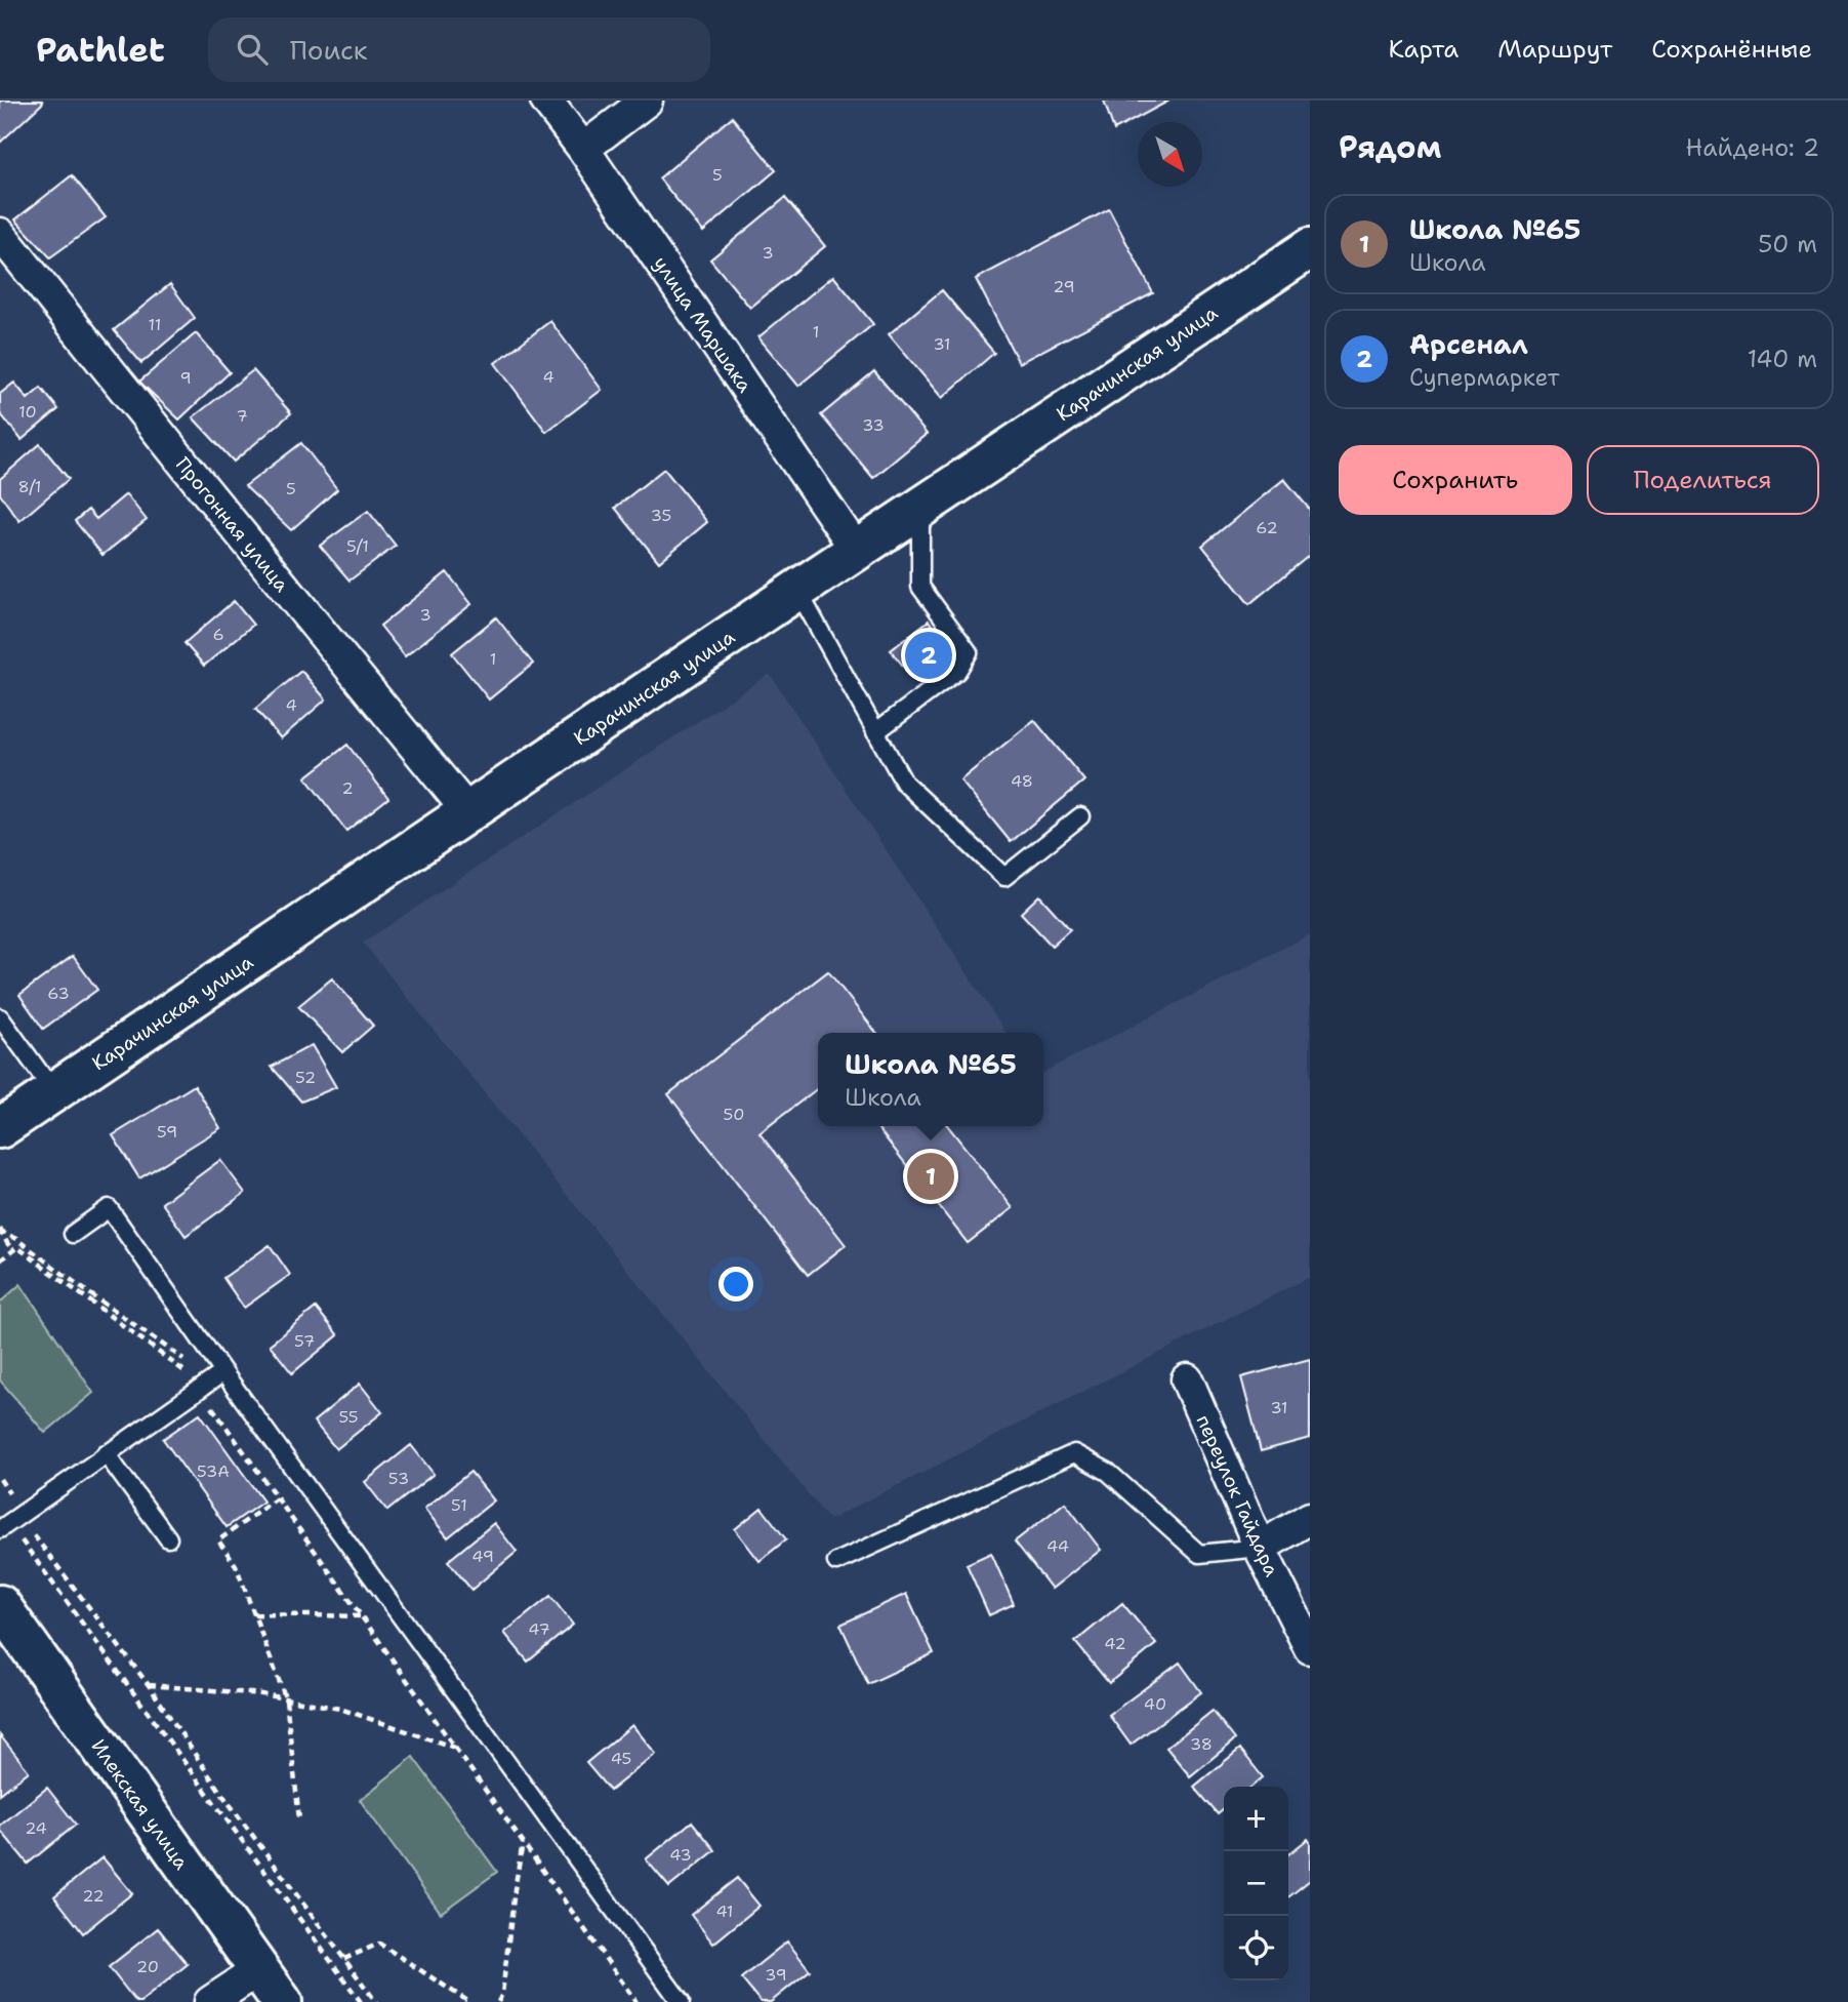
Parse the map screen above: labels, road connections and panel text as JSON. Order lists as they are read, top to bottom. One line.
{"streets":{"street":["улица Маршака","Карачинская улица","Прогонная улица","переулок Гайдара","Илекская улица"]},"crossings":[["улица Маршака","Карачинская улица"],["Карачинская улица","Прогонная улица"]],"house_numbers":["5","3","29","11","1","31","4","9","10","7","33","8/1","5","35","62","5/1","3","6","1","4","48","2","63","52","50","59","57","31","55","53А","53","51","44","49","47","42","40","38","45","24","43","22","41","20","39"],"north":"bottom right","page":{"header":"Pathlet","search":"Поиск","nav":["Карта","Маршрут","Сохранённые"],"heading":["Рядом","Найдено: 2"],"list":[{"mark":"1","name":"Школа №65","note":"Школа","value":"50 m"},{"mark":"2","name":"Арсенал","note":"Супермаркет","value":"140 m"}],"buttons":["Сохранить","Поделиться"],"pins":["2","1"],"popup":["Школа №65","Школа"],"map_buttons":["+","−"]}}
